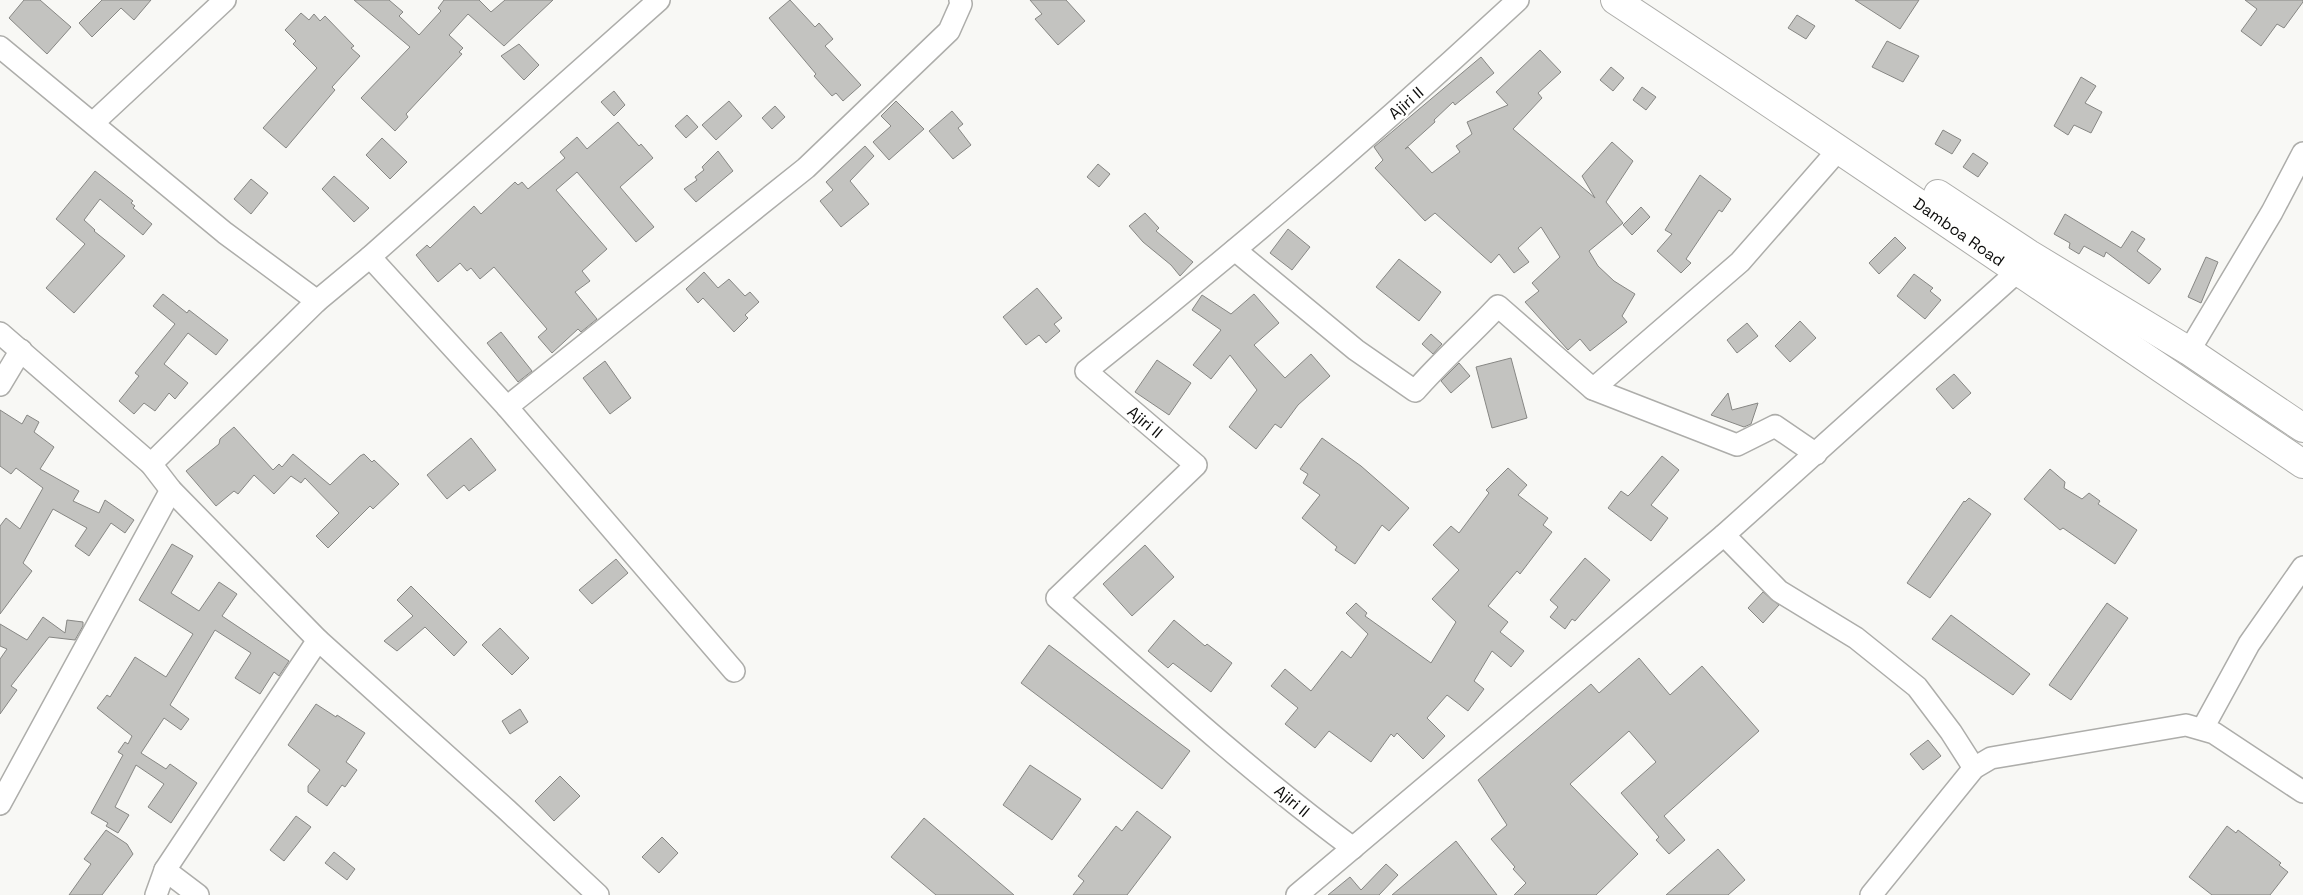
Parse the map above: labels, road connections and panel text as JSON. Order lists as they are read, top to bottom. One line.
{"streets":{"main road":["Damboa Road"],"street":["Ajiri II"]}}
